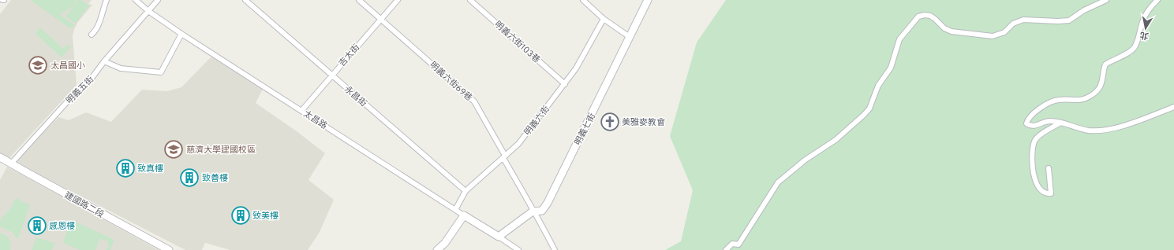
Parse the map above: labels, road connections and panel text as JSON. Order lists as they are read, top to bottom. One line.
{"streets":{"street":["明義六街103巷","吉太街","明義六街69巷","明義五街","永昌街","太昌路","明義六街","明義七街","建國路二段"]},"crossings":[["明義六街103巷","明義六街"],["吉太街","明義六街69巷"],["吉太街","永昌街"],["吉太街","太昌路"],["明義六街69巷","明義六街"],["明義六街69巷","明義七街"],["明義五街","太昌路"],["明義五街","建國路二段"],["永昌街","明義六街"],["太昌路","明義六街"],["太昌路","明義七街"]],"places":{"school or university":["太昌國小","慈濟大學建國校區"],"church":["美雅麥教會"],"building":["致真樓","致善樓","致美樓","感恩樓"]},"north":"bottom"}
